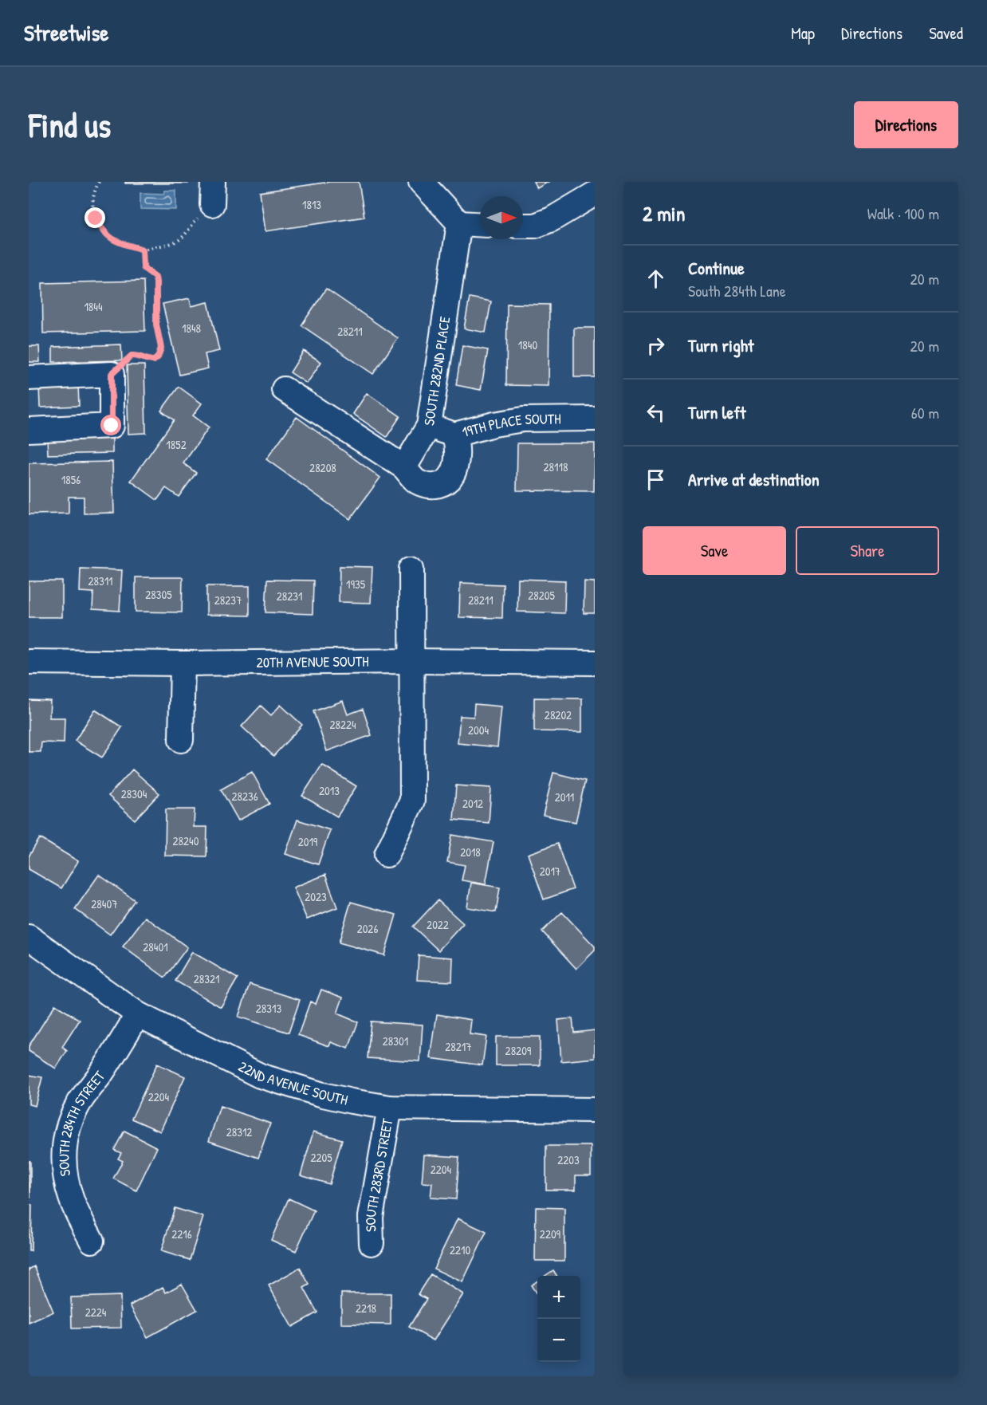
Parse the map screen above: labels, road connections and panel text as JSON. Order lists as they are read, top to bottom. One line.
{"streets":{"street":["SOUTH 282ND PLACE","19TH PLACE SOUTH","20TH AVENUE SOUTH","22ND AVENUE SOUTH","SOUTH 284TH STREET","SOUTH 283RD STREET"]},"crossings":[["SOUTH 282ND PLACE","19TH PLACE SOUTH"],["22ND AVENUE SOUTH","SOUTH 284TH STREET"],["22ND AVENUE SOUTH","SOUTH 283RD STREET"]],"house_numbers":["1813","1844","1848","28211","1840","1852","28118","28208","1856","28311","1935","28305","28205","28231","28237","28211","28202","28224","2004","2013","28304","28236","2011","2012","28240","2019","2018","2017","2023","28407","2022","2026","28401","28321","28313","28301","28217","28209","2204","28312","2205","2203","2204","2216","2209","2210","2218","2224"],"north":"right","page":{"header":"Streetwise","nav":["Map","Directions","Saved"],"buttons":["Directions",["Save","Share"]],"title":"Find us","heading":["2 min","Walk · 100 m"],"list":[["Continue","South 284th Lane","20 m"],["Turn right","20 m"],["Turn left","60 m"],"Arrive at destination"],"map_buttons":["+","−"]}}
